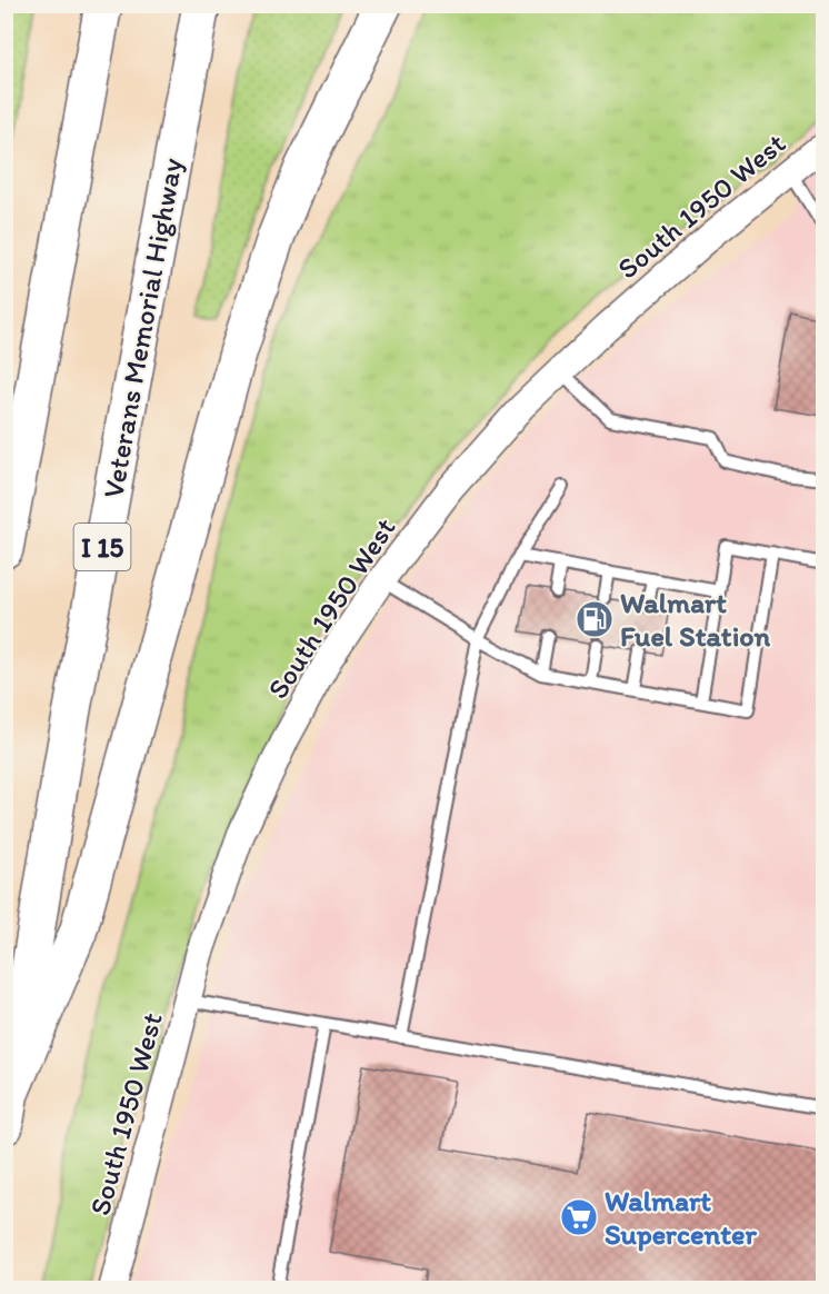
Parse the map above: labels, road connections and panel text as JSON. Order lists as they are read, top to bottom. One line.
{"streets":{"highway":["Veterans Memorial Highway","I 15"],"street":["South 1950 West"]},"places":{"fuel station":["Walmart Fuel Station"],"supermarket":["Walmart Supercenter"]}}
